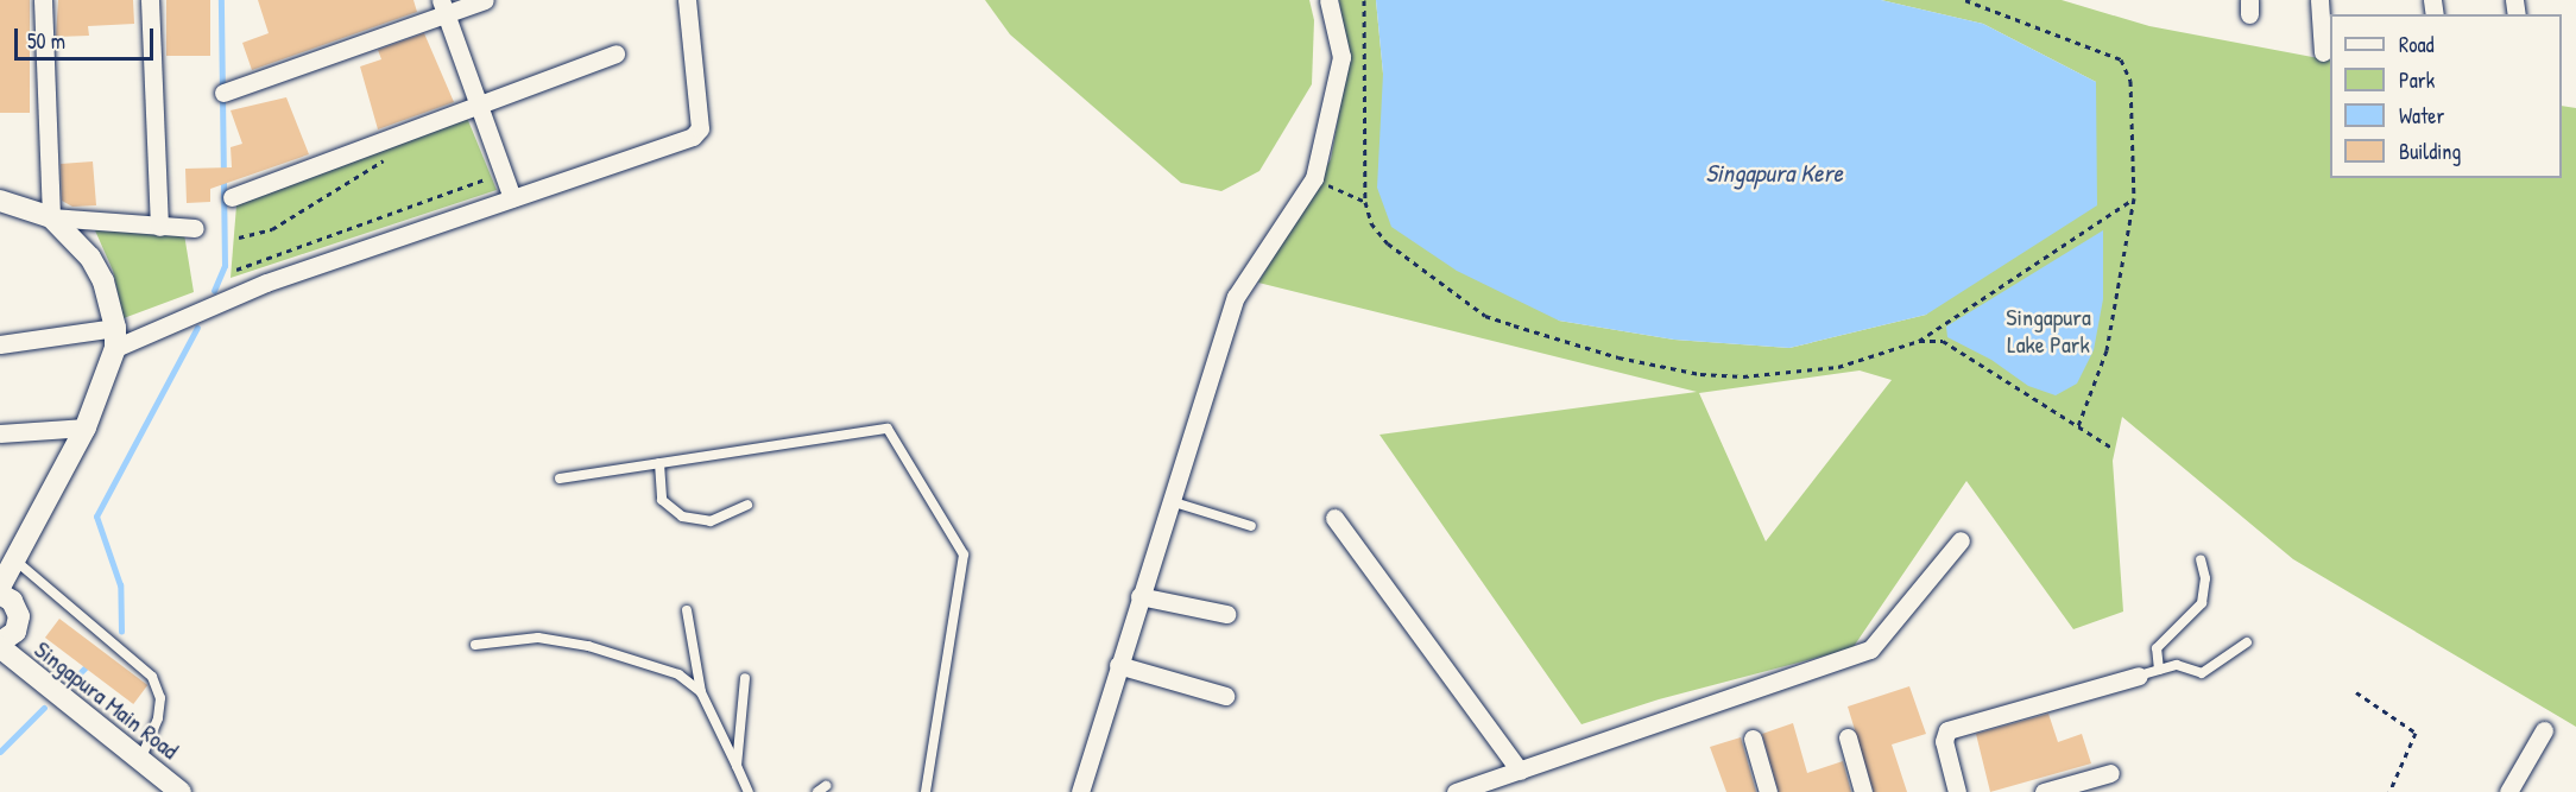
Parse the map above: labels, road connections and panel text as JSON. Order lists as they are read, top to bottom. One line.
{"streets":{"street":["Singapura Main Road"]},"water":["Singapura Kere"],"parks":["Singapura Lake Park"],"legend":["Road","Park","Water","Building"],"scale_bar":"50 m"}
